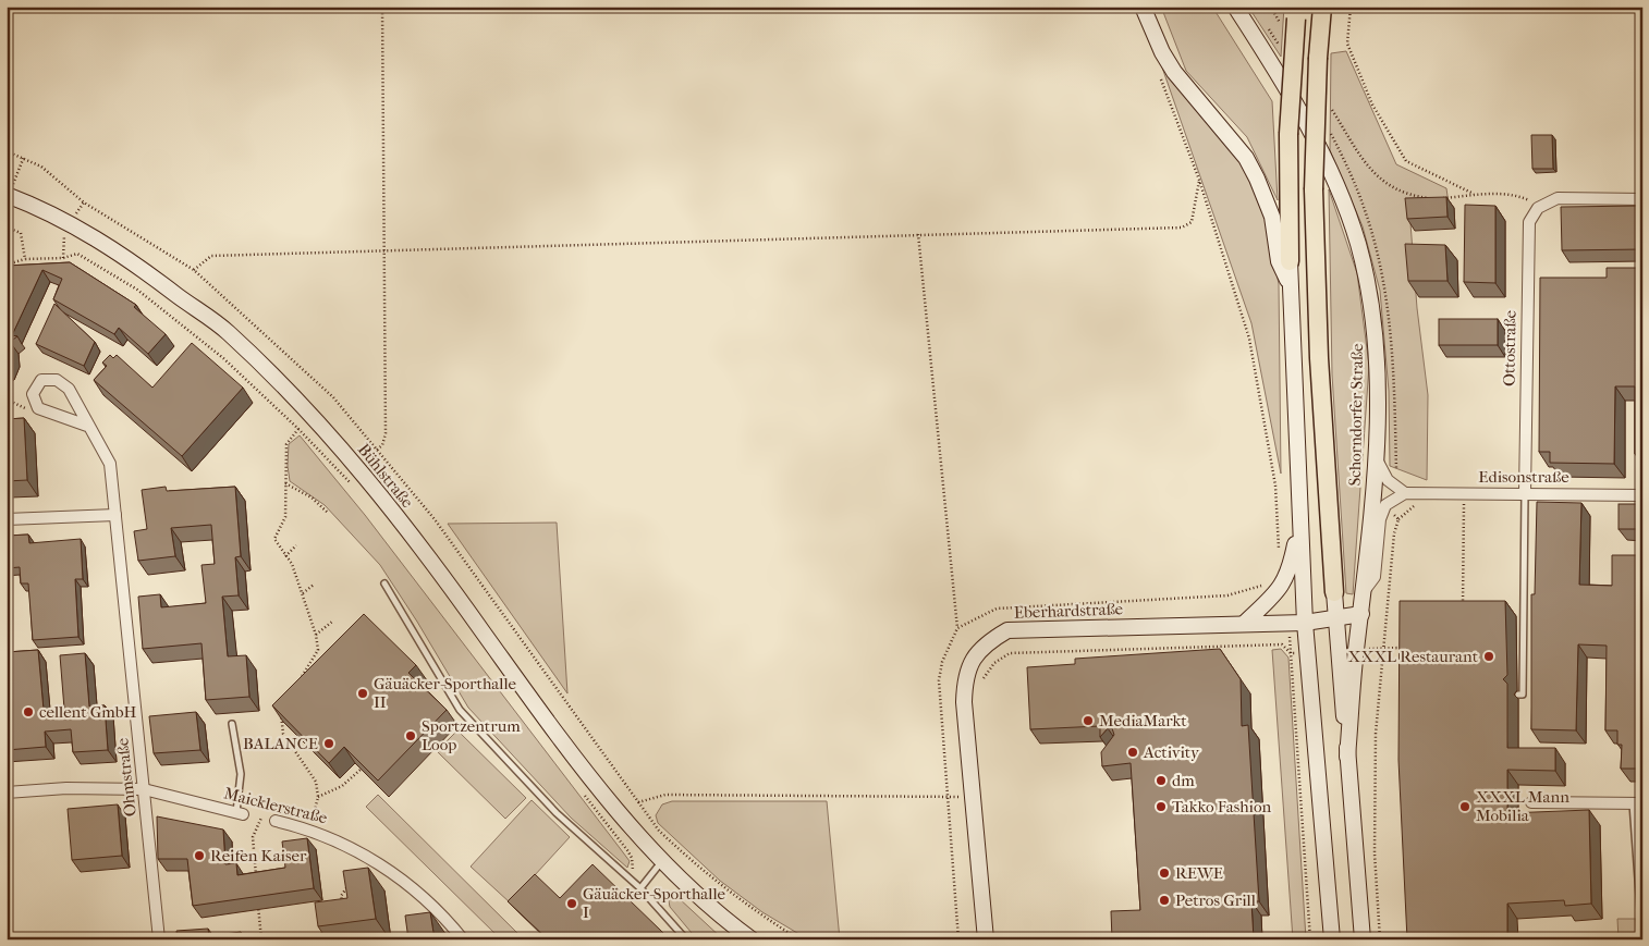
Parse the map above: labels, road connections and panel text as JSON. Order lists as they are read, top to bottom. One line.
{"streets":{"main road":["Schorndorfer Straße","Bühlstraße","Eberhardstraße"],"street":["Ottostraße","Edisonstraße","Ohmstraße","Maicklerstraße"]},"crossings":[["Ottostraße","Edisonstraße"],["Schorndorfer Straße","Eberhardstraße"],["Ohmstraße","Maicklerstraße"]],"places":["XXXL Restaurant","Gäuäcker-Sporthalle II","cellent GmbH","MediaMarkt","Sportzentrum Loop","BALANCE","Activity","dm","Takko Fashion","XXXL Mann Mobilia","Reifen Kaiser","REWE","Petros Grill","Gäuäcker-Sporthalle I"]}
